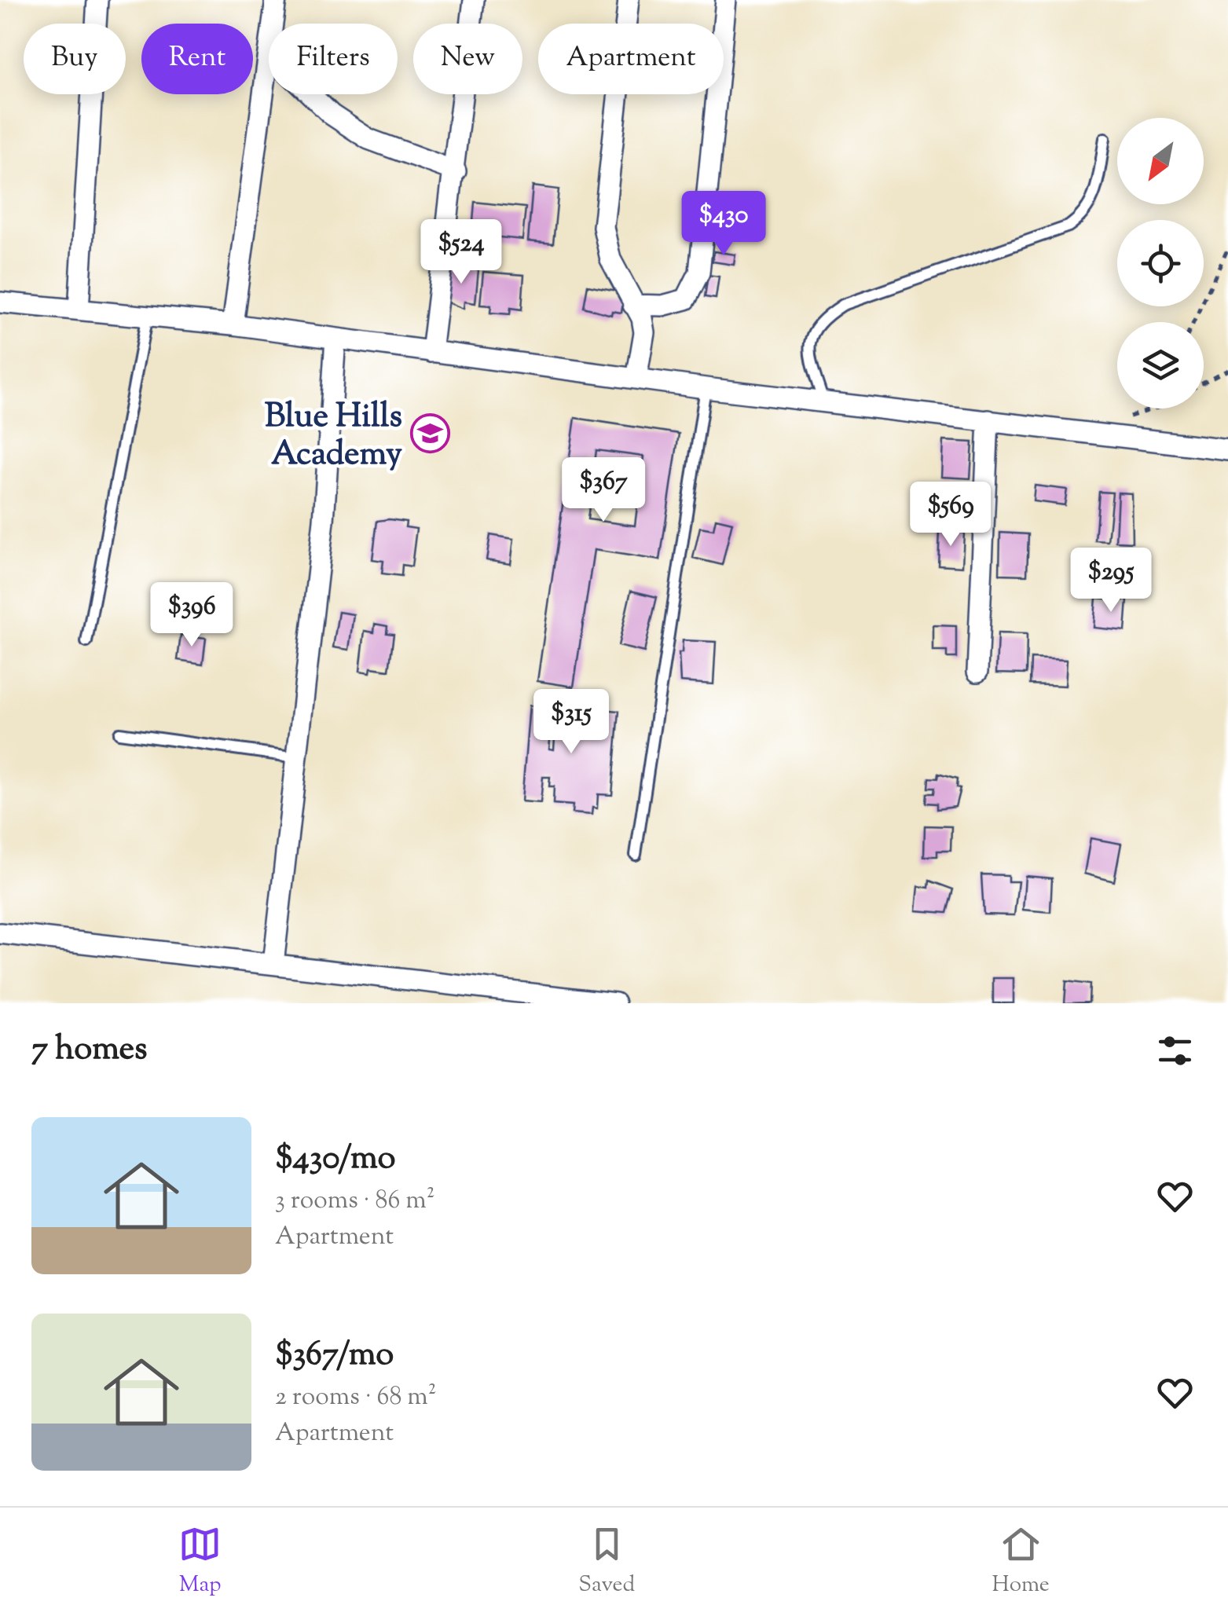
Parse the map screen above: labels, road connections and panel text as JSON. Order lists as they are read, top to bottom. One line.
{"places":{"school or university":["Blue Hills Academy"]},"north":"bottom left","page":{"chip":["Buy","Rent","Filters","New","Apartment"],"price":["$430","$524","$367","$569","$295","$396","$315"],"heading":"7 homes","list":[{"name":"$430/mo","note":"3 rooms · 86 m² · Apartment"},{"name":"$367/mo","note":"2 rooms · 68 m² · Apartment"}],"tabs":["Map","Saved","Home"]}}
